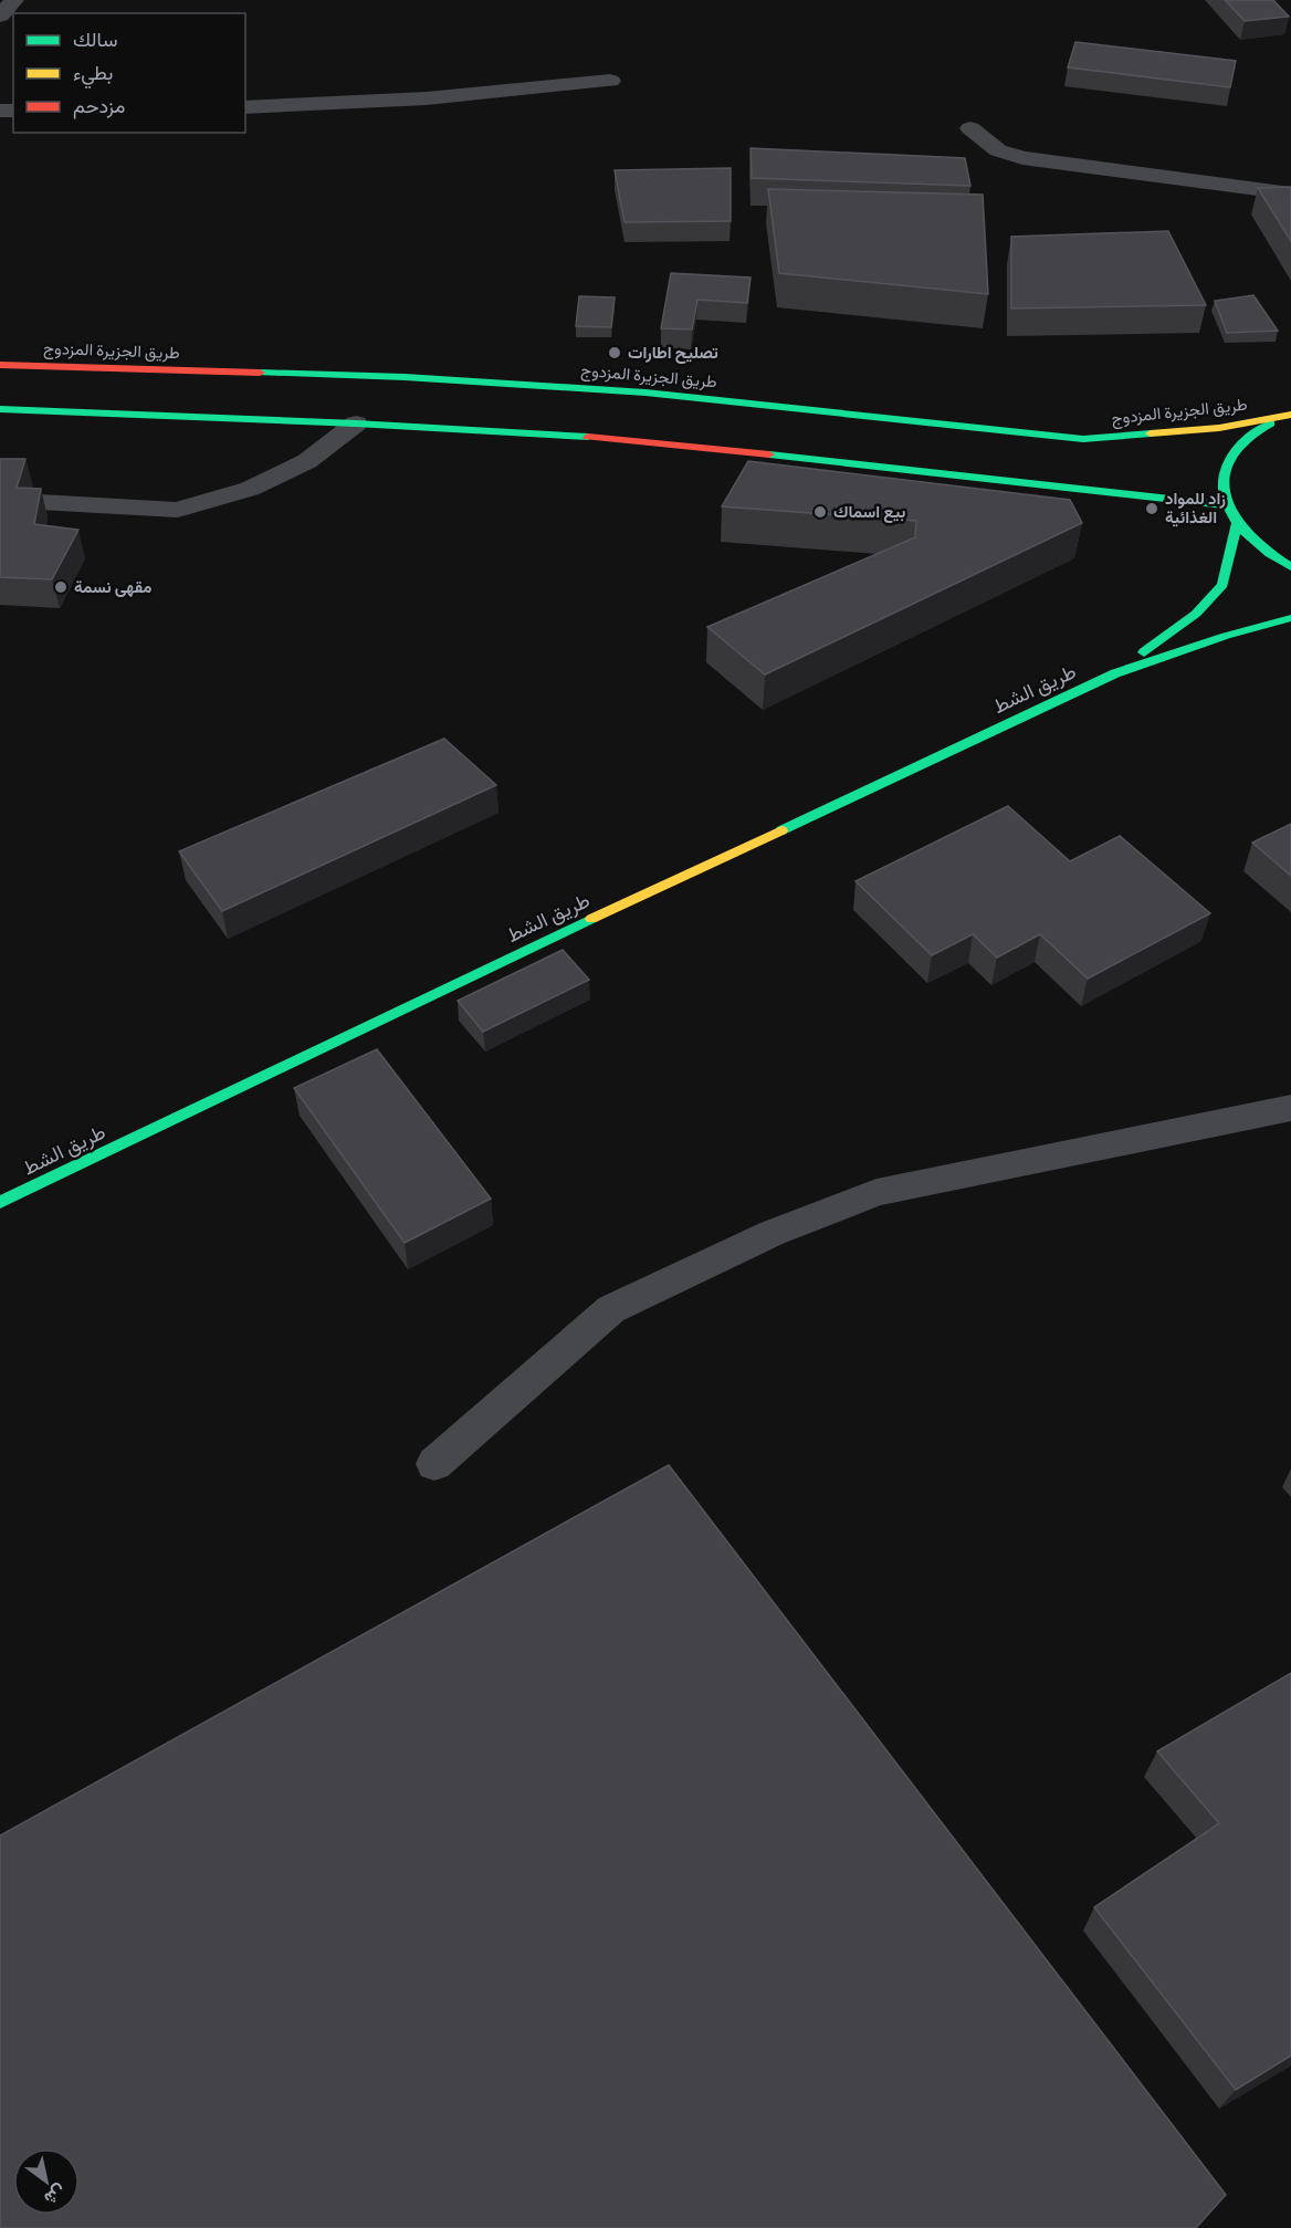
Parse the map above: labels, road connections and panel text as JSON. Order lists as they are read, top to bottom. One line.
{"streets":{"main road":["طريق الجزيرة المزدوج","طريق الشط"]},"places":["تصليح اطارات","زاد للمواد الغذائية","بيع اسماك","مقهى نسمة"],"legend":["سالك","بطيء","مزدحم"],"north":"bottom right"}
